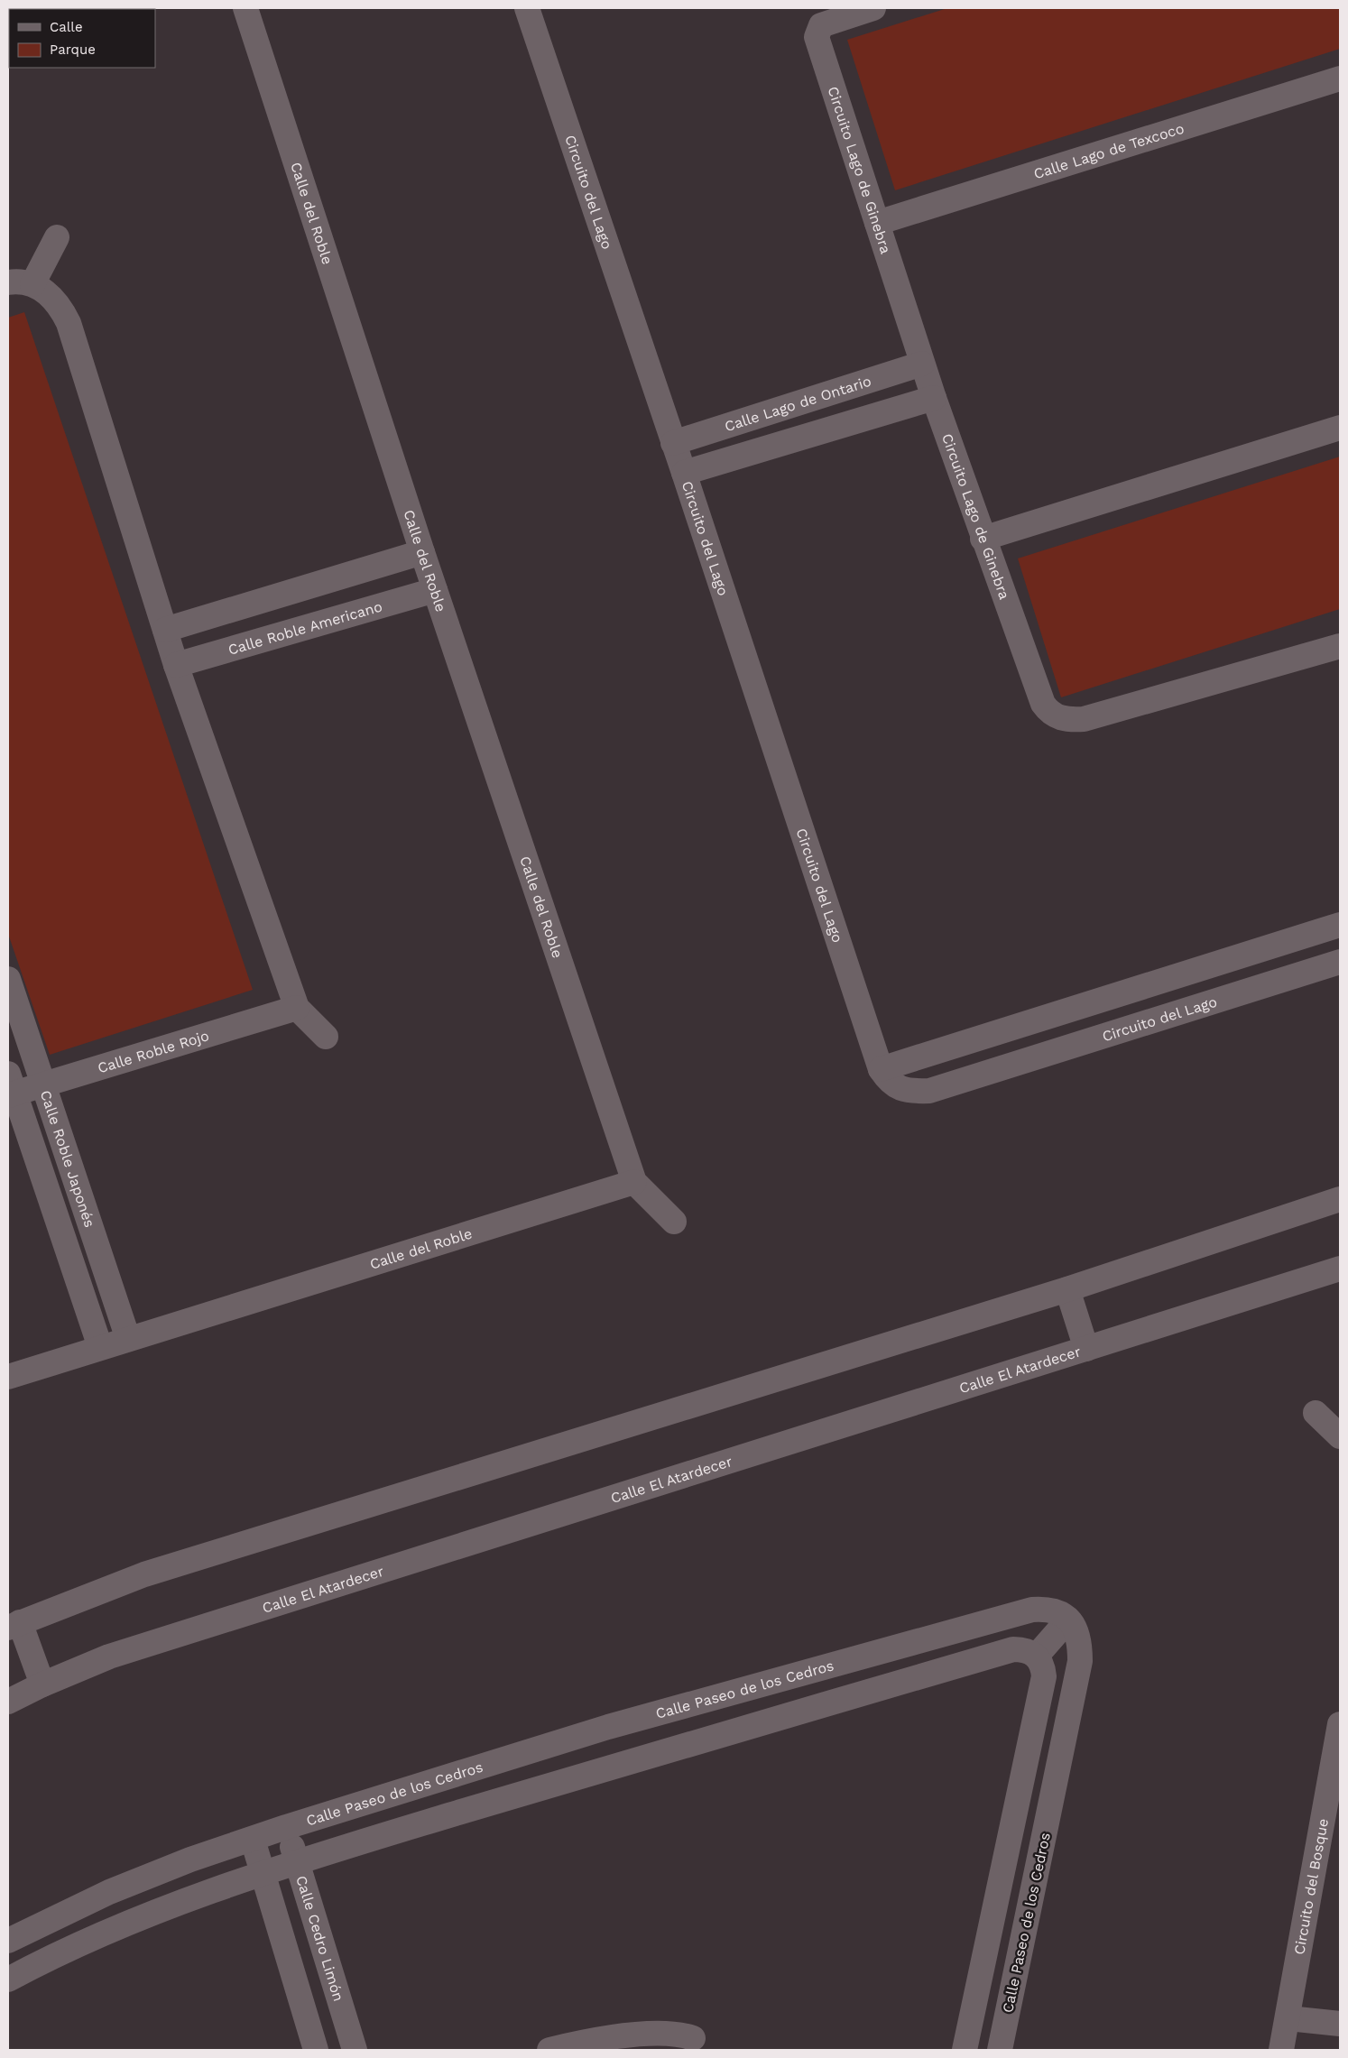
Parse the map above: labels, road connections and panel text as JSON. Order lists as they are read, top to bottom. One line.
{"streets":{"street":["Calle Lago de Texcoco","Circuito Lago de Ginebra","Circuito del Lago","Calle del Roble","Calle Lago de Ontario","Calle Roble Americano","Calle Roble Rojo","Calle Roble Japonés","Calle El Atardecer","Calle Paseo de los Cedros","Circuito del Bosque","Calle Cedro Limón"]},"crossings":[["Calle Lago de Texcoco","Circuito Lago de Ginebra"],["Circuito Lago de Ginebra","Calle Lago de Ontario"],["Circuito del Lago","Calle Lago de Ontario"],["Calle del Roble","Calle Roble Americano"],["Calle del Roble","Calle Roble Japonés"],["Calle Roble Rojo","Calle Roble Japonés"],["Calle Paseo de los Cedros","Calle Cedro Limón"]],"legend":["Calle","Parque"]}
